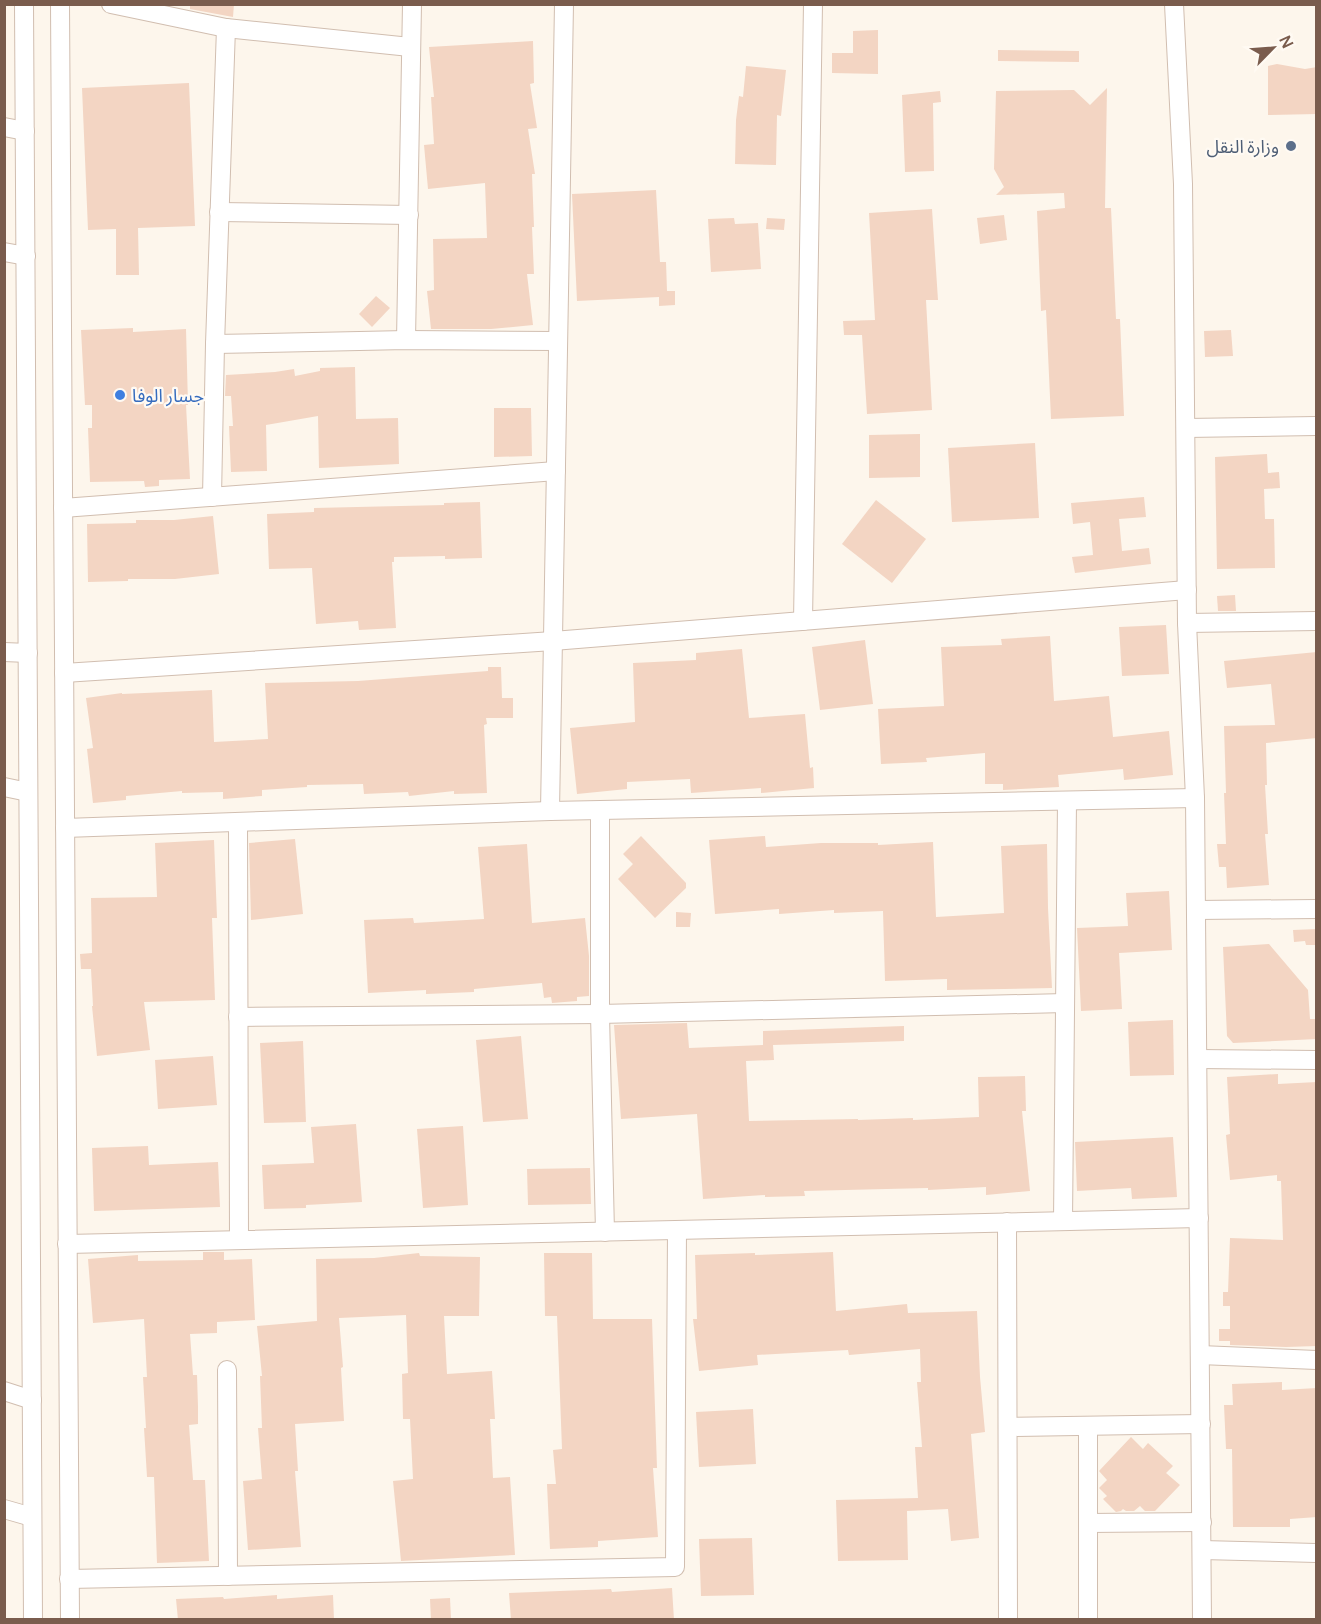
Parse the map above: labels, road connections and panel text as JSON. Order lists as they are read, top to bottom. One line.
{"places":["وزارة النقل","جسار الوفا"],"north":"top right"}
